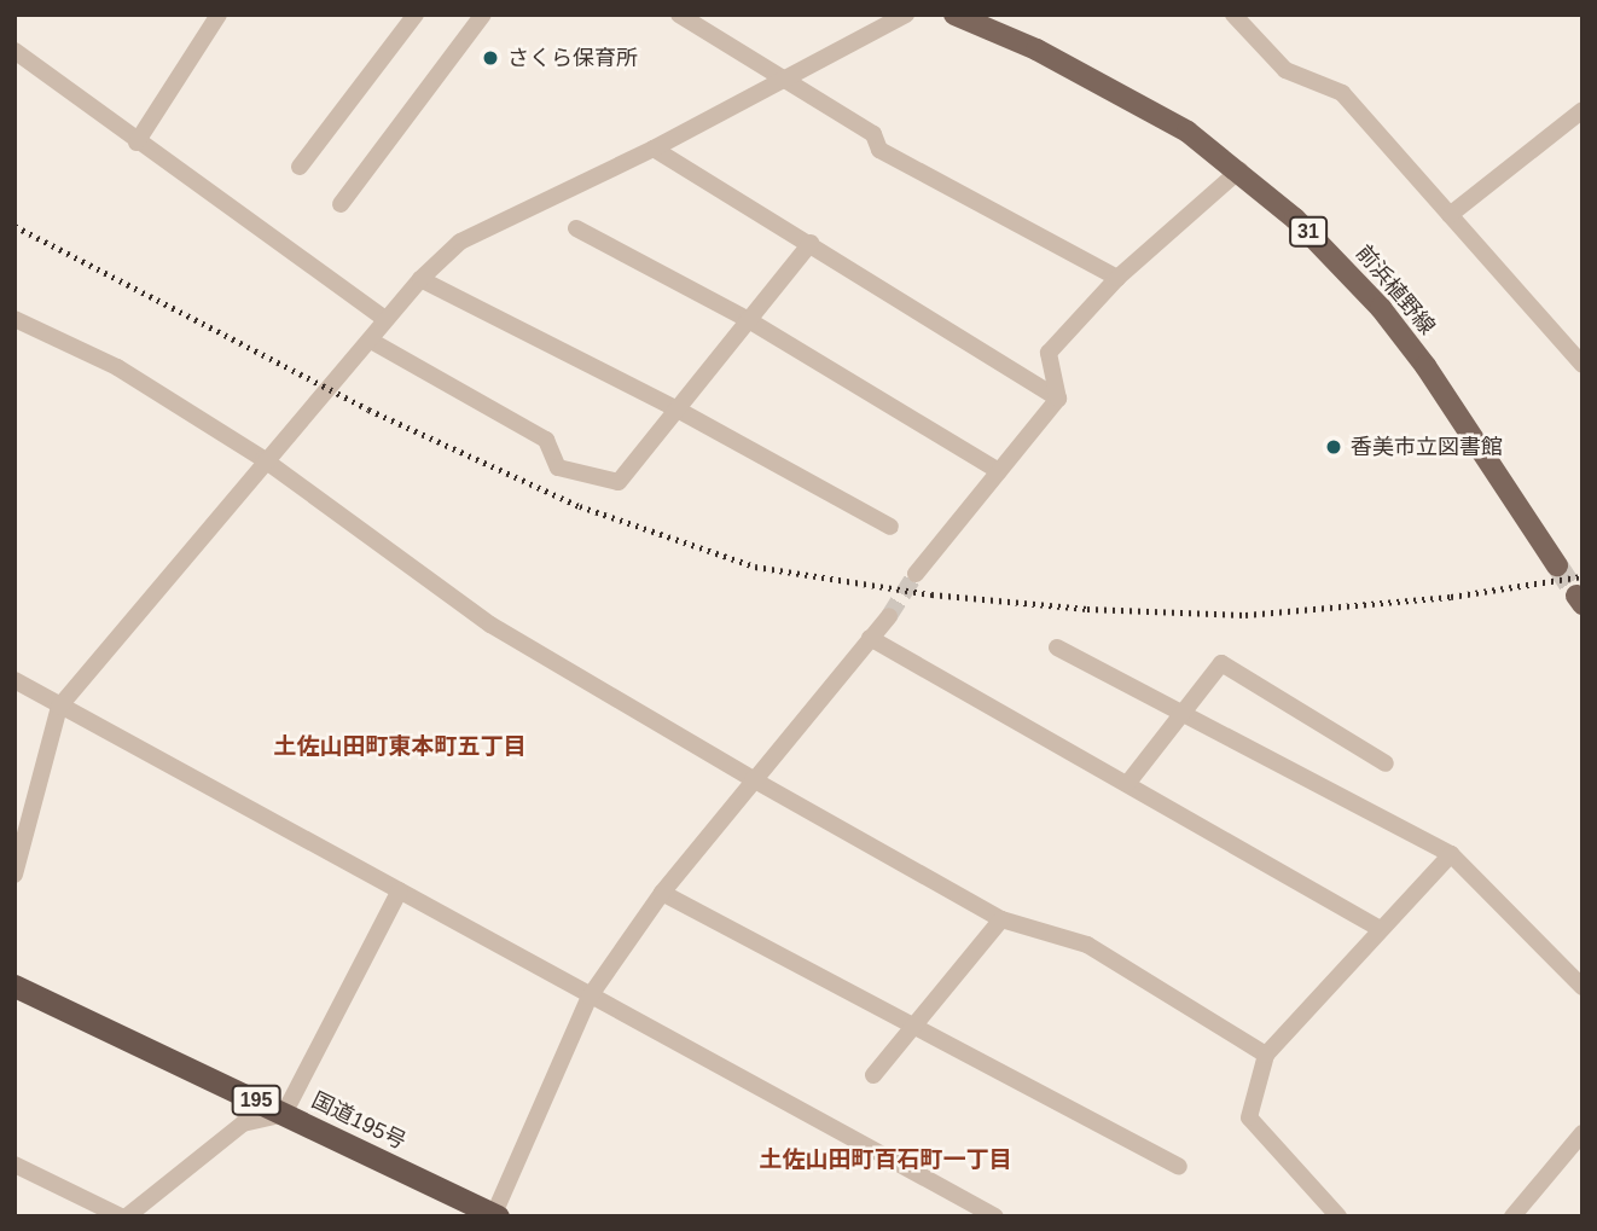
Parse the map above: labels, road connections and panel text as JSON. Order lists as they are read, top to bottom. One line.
{"streets":{"highway":["195","国道195号"],"main road":["31","前浜植野線"]},"districts":["土佐山田町東本町五丁目","土佐山田町百石町一丁目"],"places":["さくら保育所","香美市立図書館"]}
